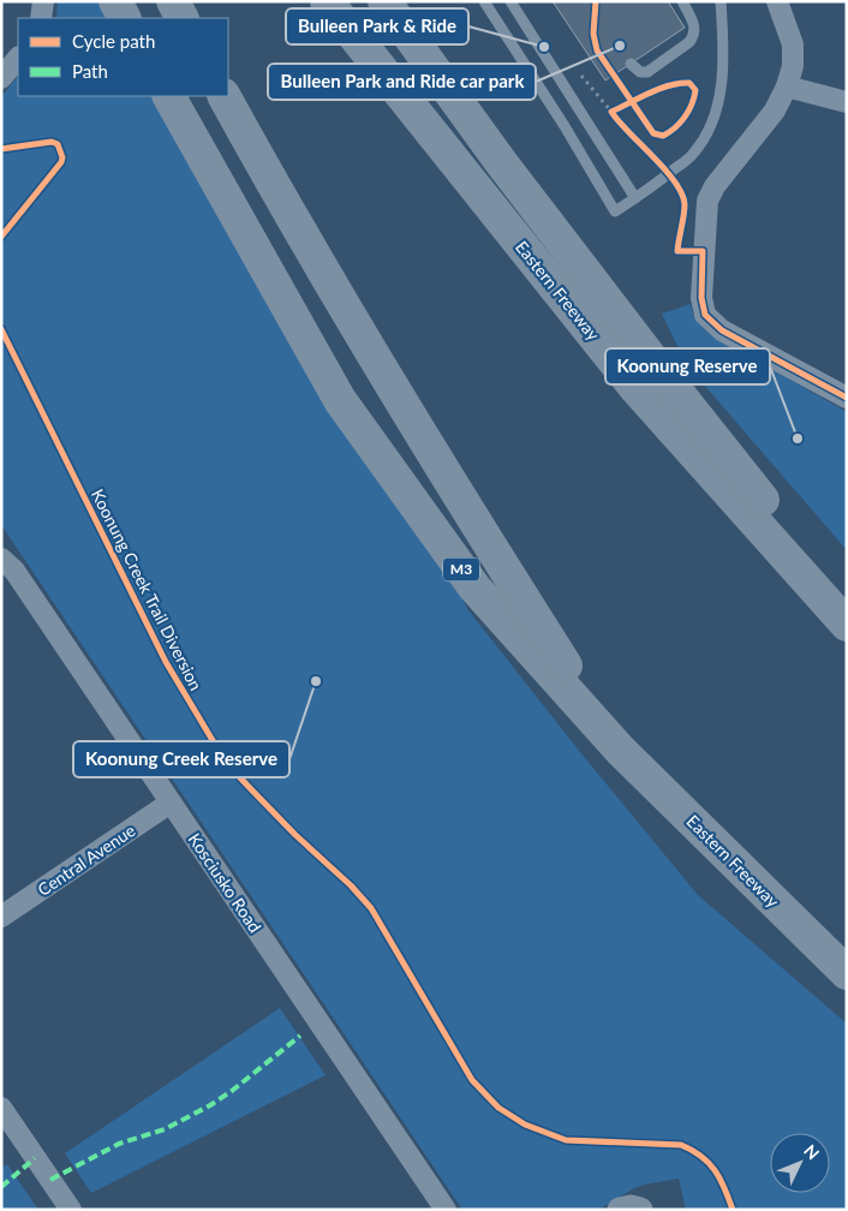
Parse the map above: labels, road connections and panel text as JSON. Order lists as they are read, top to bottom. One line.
{"streets":{"highway":["Eastern Freeway","M3"],"street":["Central Avenue","Kosciusko Road"],"cycle path":["Koonung Creek Trail Diversion"]},"crossings":[["Central Avenue","Kosciusko Road"]],"places":["Bulleen Park and Ride car park","Bulleen Park & Ride","Koonung Reserve","Koonung Creek Reserve"],"legend":["Cycle path","Path"],"north":"top right"}
